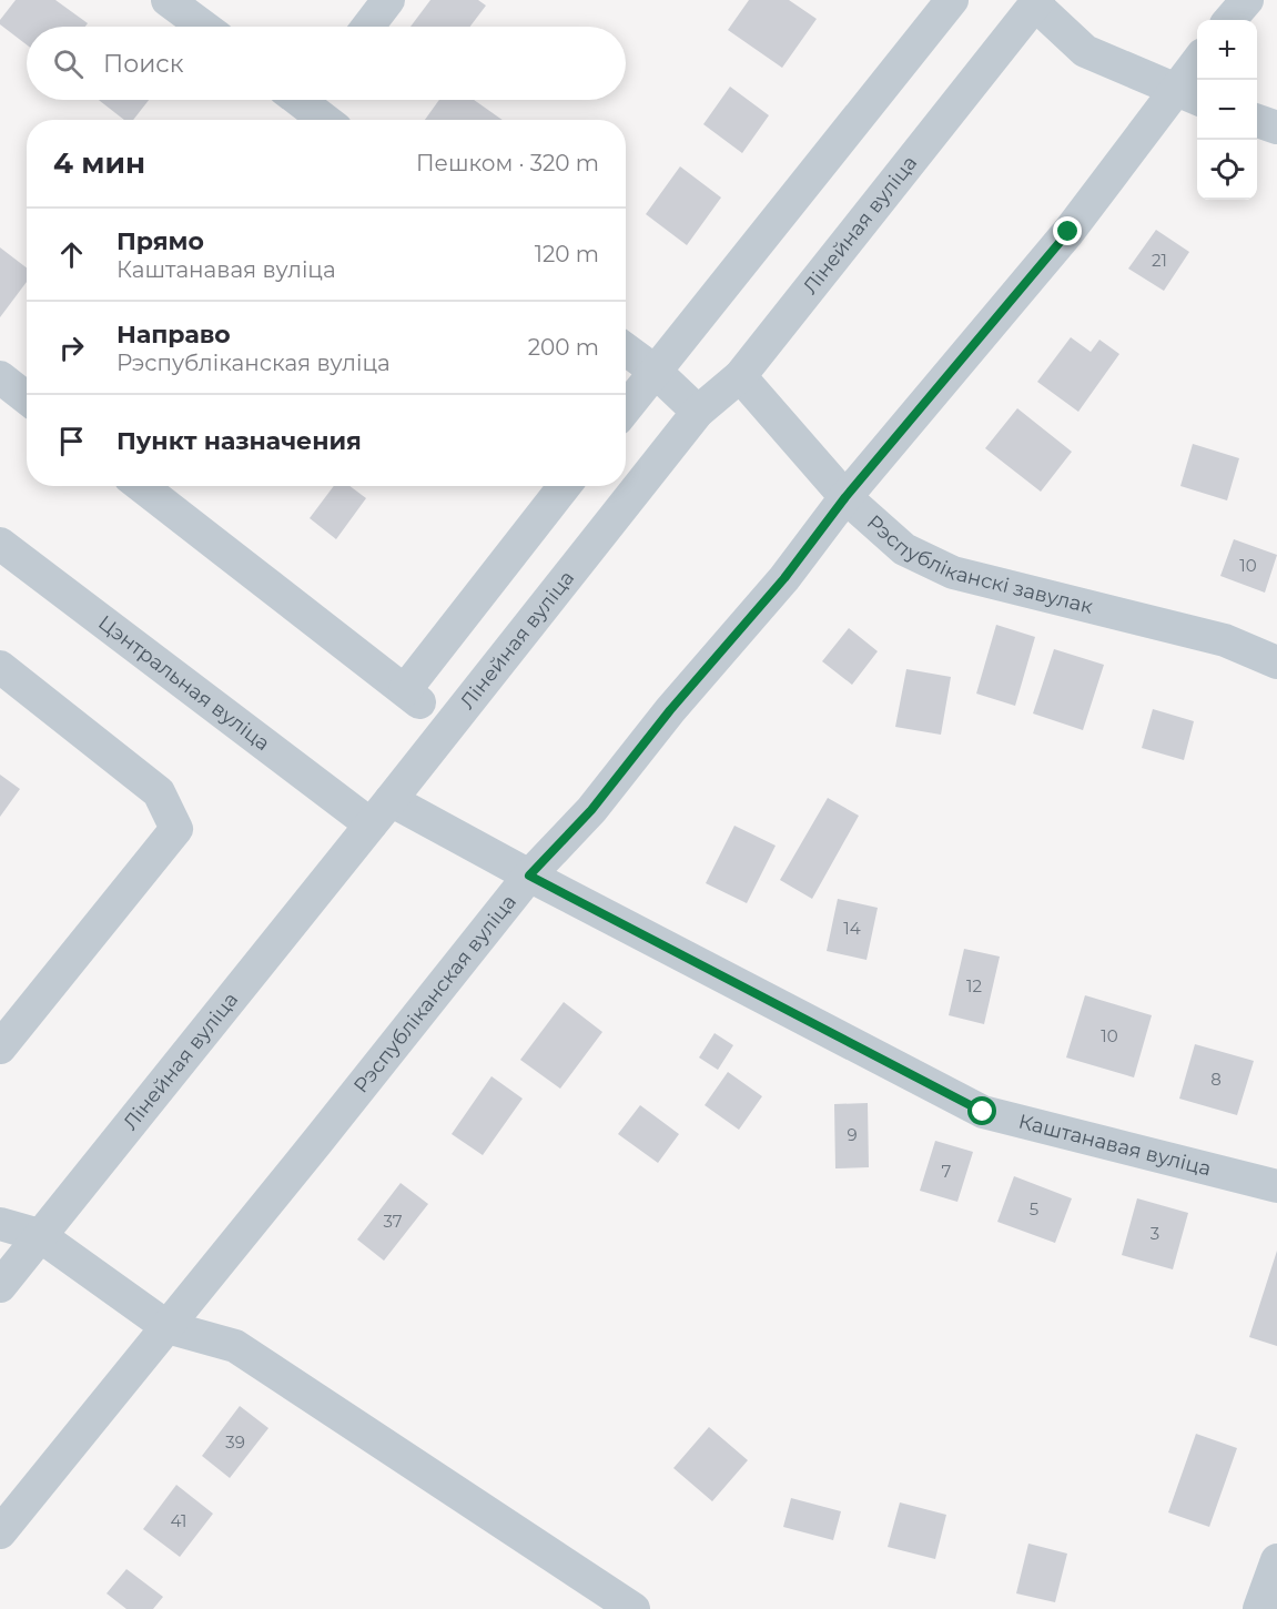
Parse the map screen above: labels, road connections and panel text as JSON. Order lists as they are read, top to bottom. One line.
{"streets":{"street":["Лінейная вуліца","Рэспубліканскі завулак","Цэнтральная вуліца","Рэспубліканская вуліца","Каштанавая вуліца"]},"crossings":[["Лінейная вуліца","Рэспубліканскі завулак"],["Лінейная вуліца","Цэнтральная вуліца"],["Лінейная вуліца","Каштанавая вуліца"],["Рэспубліканскі завулак","Рэспубліканская вуліца"],["Цэнтральная вуліца","Каштанавая вуліца"],["Рэспубліканская вуліца","Каштанавая вуліца"]],"house_numbers":["21","10","14","12","10","8","9","7","5","37","3","39","41"],"page":{"map_buttons":["+","−"],"search":"Поиск","heading":["4 мин","Пешком · 320 m"],"list":[["Прямо","Каштанавая вуліца","120 m"],["Направо","Рэспубліканская вуліца","200 m"],"Пункт назначения"]}}
